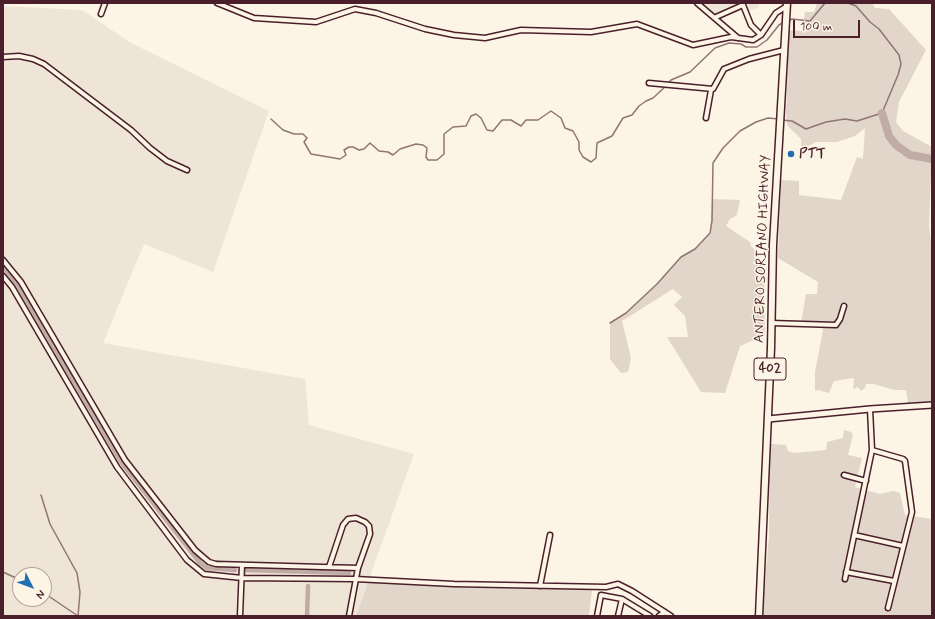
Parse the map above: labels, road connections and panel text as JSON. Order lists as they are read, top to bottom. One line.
{"streets":{"main road":["ANTERO SORIANO HIGHWAY","402"]},"places":["PTT"],"scale_bar":"100 m","north":"bottom right"}
